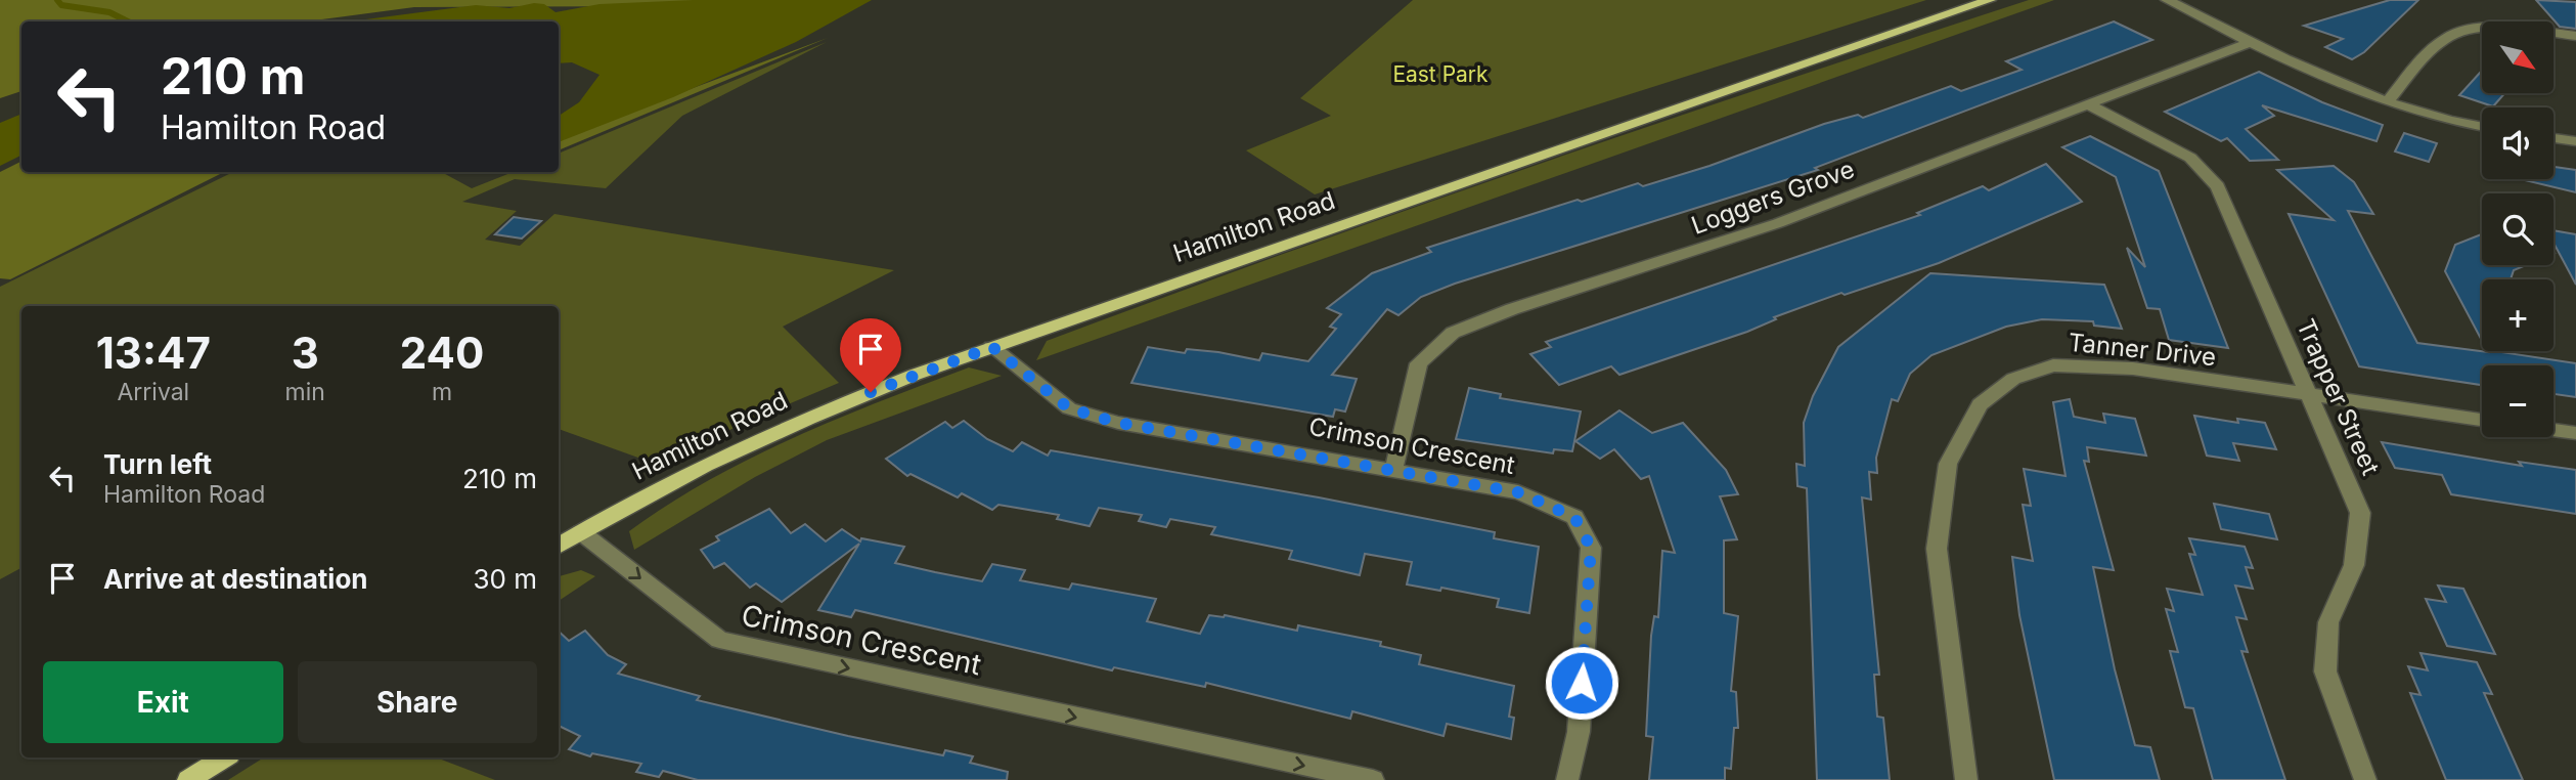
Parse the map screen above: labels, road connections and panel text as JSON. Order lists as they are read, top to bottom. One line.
{"streets":{"main road":["Hamilton Road"],"street":["Loggers Grove","Tanner Drive","Trapper Street","Crimson Crescent"]},"crossings":[["Loggers Grove","Trapper Street"],["Loggers Grove","Crimson Crescent"],["Hamilton Road","Crimson Crescent"],["Tanner Drive","Trapper Street"]],"one_way":["Crimson Crescent"],"parks":["East Park"],"north":"bottom right","page":{"map_buttons":["+","−"],"turn":["210 m","Hamilton Road"],"eta":["13:47","Arrival","3","min","240","m"],"list":[{"name":"Turn left","note":"Hamilton Road","value":"210 m"},{"name":"Arrive at destination","value":"30 m"}],"buttons":["Exit","Share"]}}
